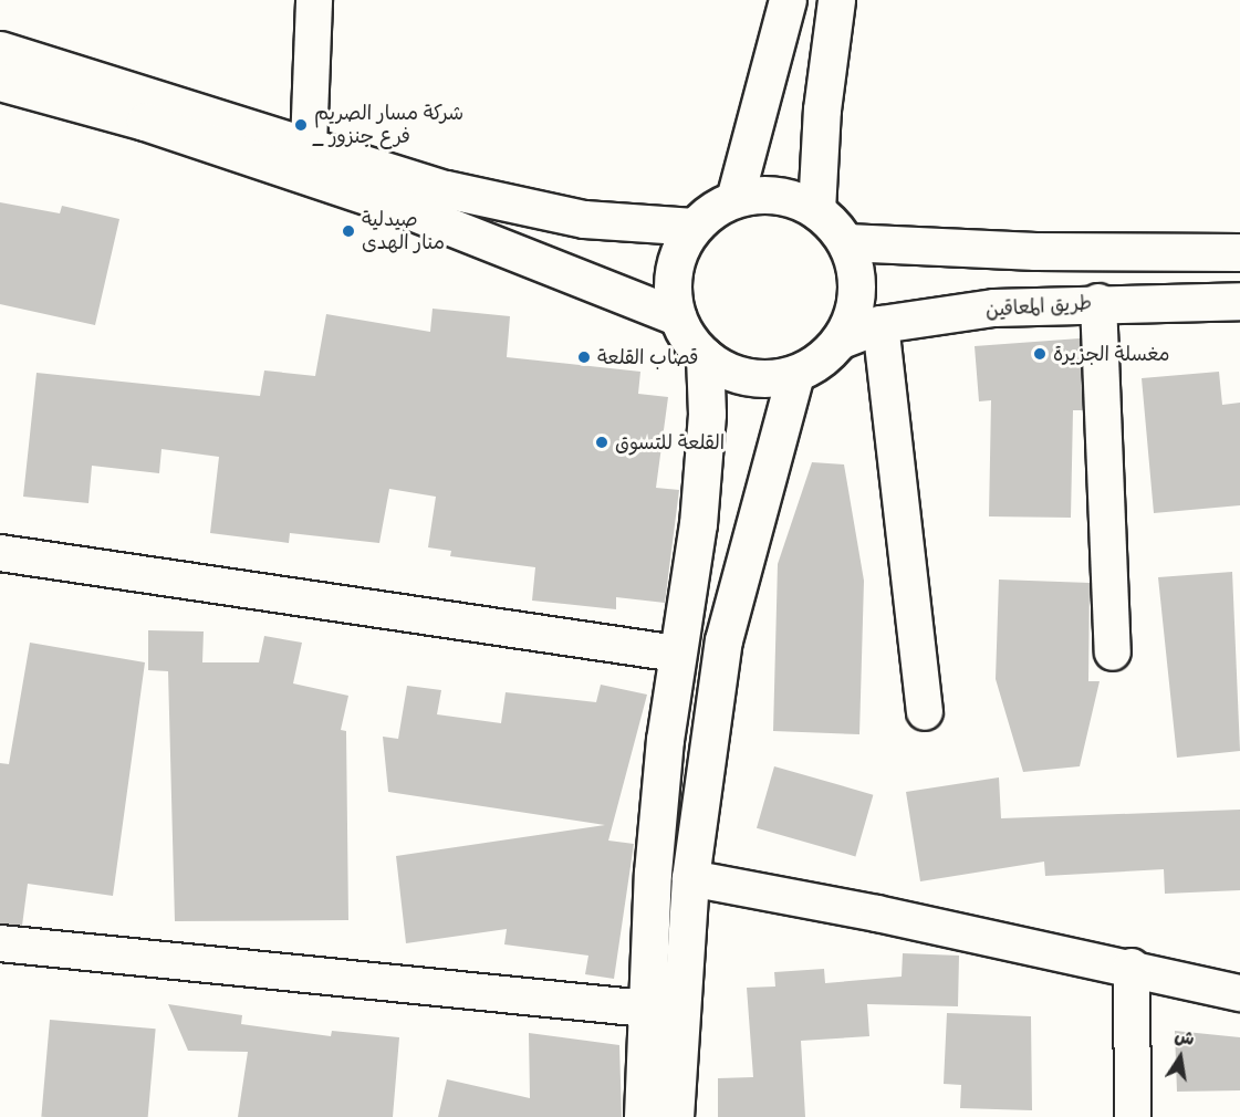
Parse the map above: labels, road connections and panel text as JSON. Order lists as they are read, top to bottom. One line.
{"streets":{"street":["طريق المعاقين"]},"places":["شركة مسار الصريم _ فرع جنزور","صيدلية منار الهدى","مغسلة الجزيرة","قصاب القلعة","القلعة للتسوق"],"north":"top"}
